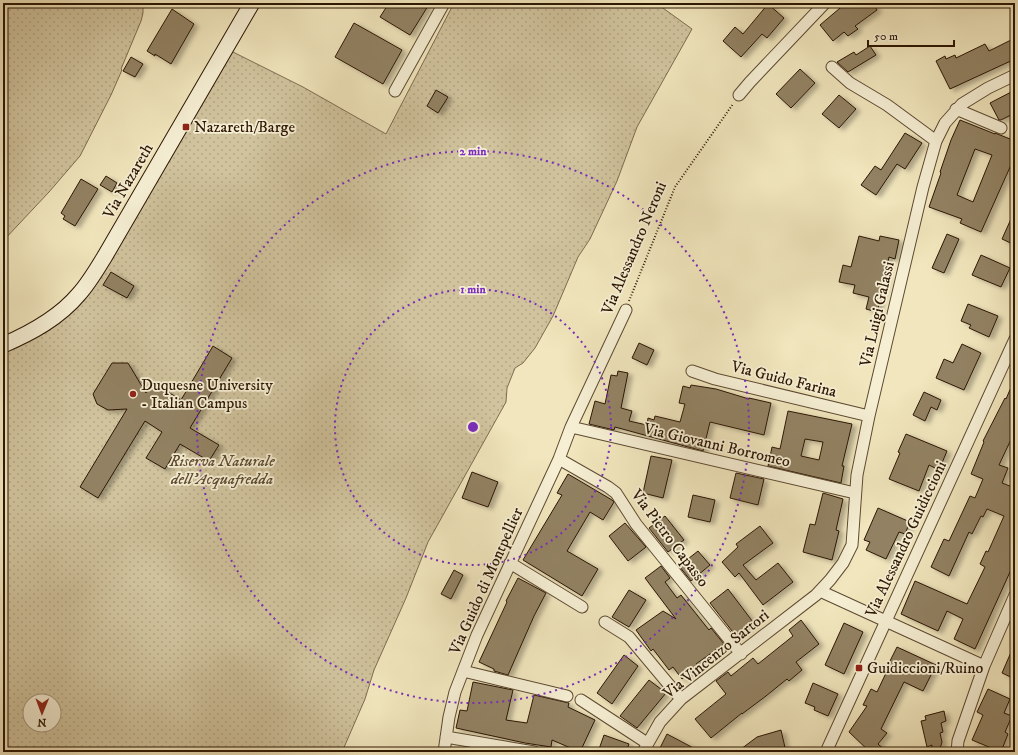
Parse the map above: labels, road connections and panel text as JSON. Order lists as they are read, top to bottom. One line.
{"streets":{"street":["Via Nazareth","Via Alessandro Neroni","Via Luigi Galassi","Via Guido Farina","Via Giovanni Borromeo","Via Pietro Capasso","Via Alessandro Guidiccioni","Via Guido di Montpellier","Via Vincenzo Sartori"]},"crossings":[["Via Alessandro Neroni","Via Giovanni Borromeo"],["Via Alessandro Neroni","Via Guido di Montpellier"],["Via Luigi Galassi","Via Guido Farina"],["Via Luigi Galassi","Via Giovanni Borromeo"],["Via Luigi Galassi","Via Vincenzo Sartori"],["Via Giovanni Borromeo","Via Guido di Montpellier"],["Via Pietro Capasso","Via Guido di Montpellier"],["Via Pietro Capasso","Via Vincenzo Sartori"]],"parks":["Riserva Naturale dell'Acquafredda"],"places":{"transit":["Nazareth/Barge","Guidiccioni/Ruino"],"other":["Duquesne University - Italian Campus"]},"scale_bar":"50 m","north":"bottom","rings":["2 min","1 min"]}
